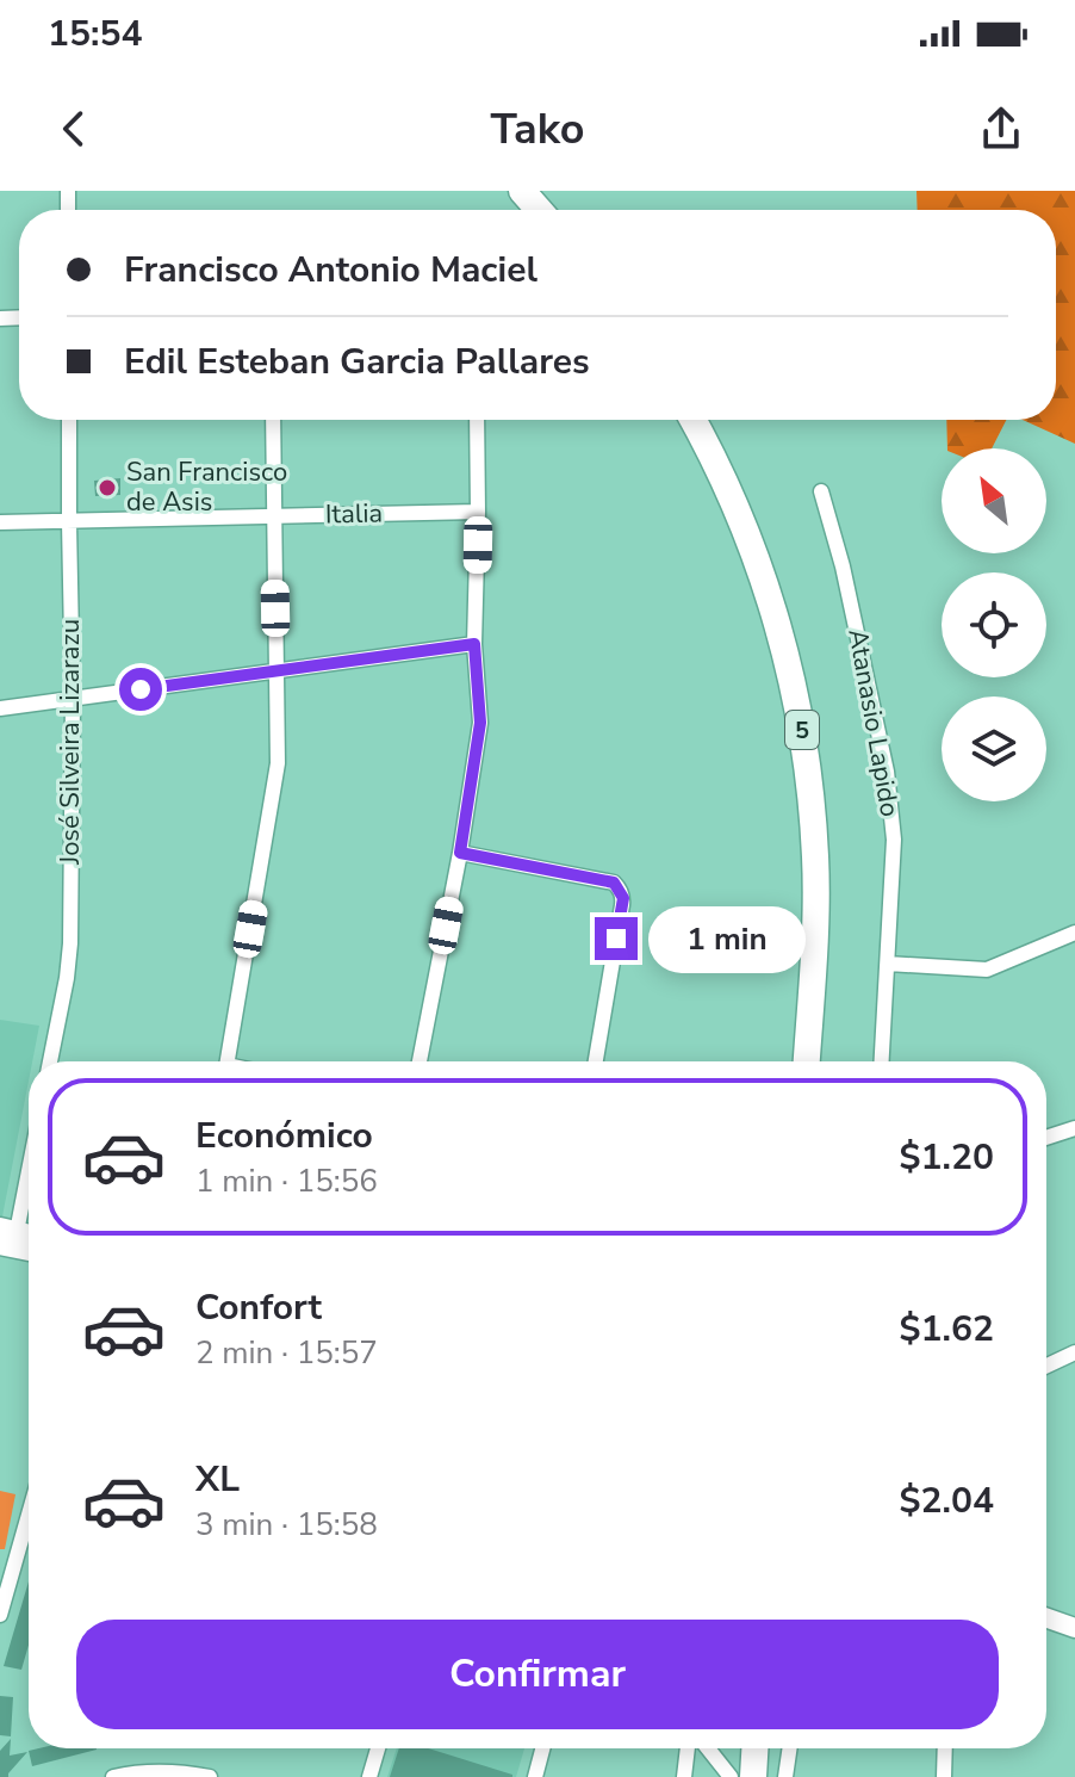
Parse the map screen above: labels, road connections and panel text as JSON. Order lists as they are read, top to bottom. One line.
{"streets":{"highway":["5"],"street":["Italia","Atanasio Lapido","José Silveira Lizarazu"]},"crossings":[["Italia","José Silveira Lizarazu"]],"places":["San Francisco de Asis"],"north":"top left","page":{"status":"15:54","header":"Tako","banner":["Francisco Antonio Maciel","Edil Esteban Garcia Pallares"],"bubble":"1 min","list":[{"name":"Económico","note":"1 min · 15:56","value":"$1.20"},{"name":"Confort","note":"2 min · 15:57","value":"$1.62"},{"name":"XL","note":"3 min · 15:58","value":"$2.04"}],"buttons":"Confirmar"}}
